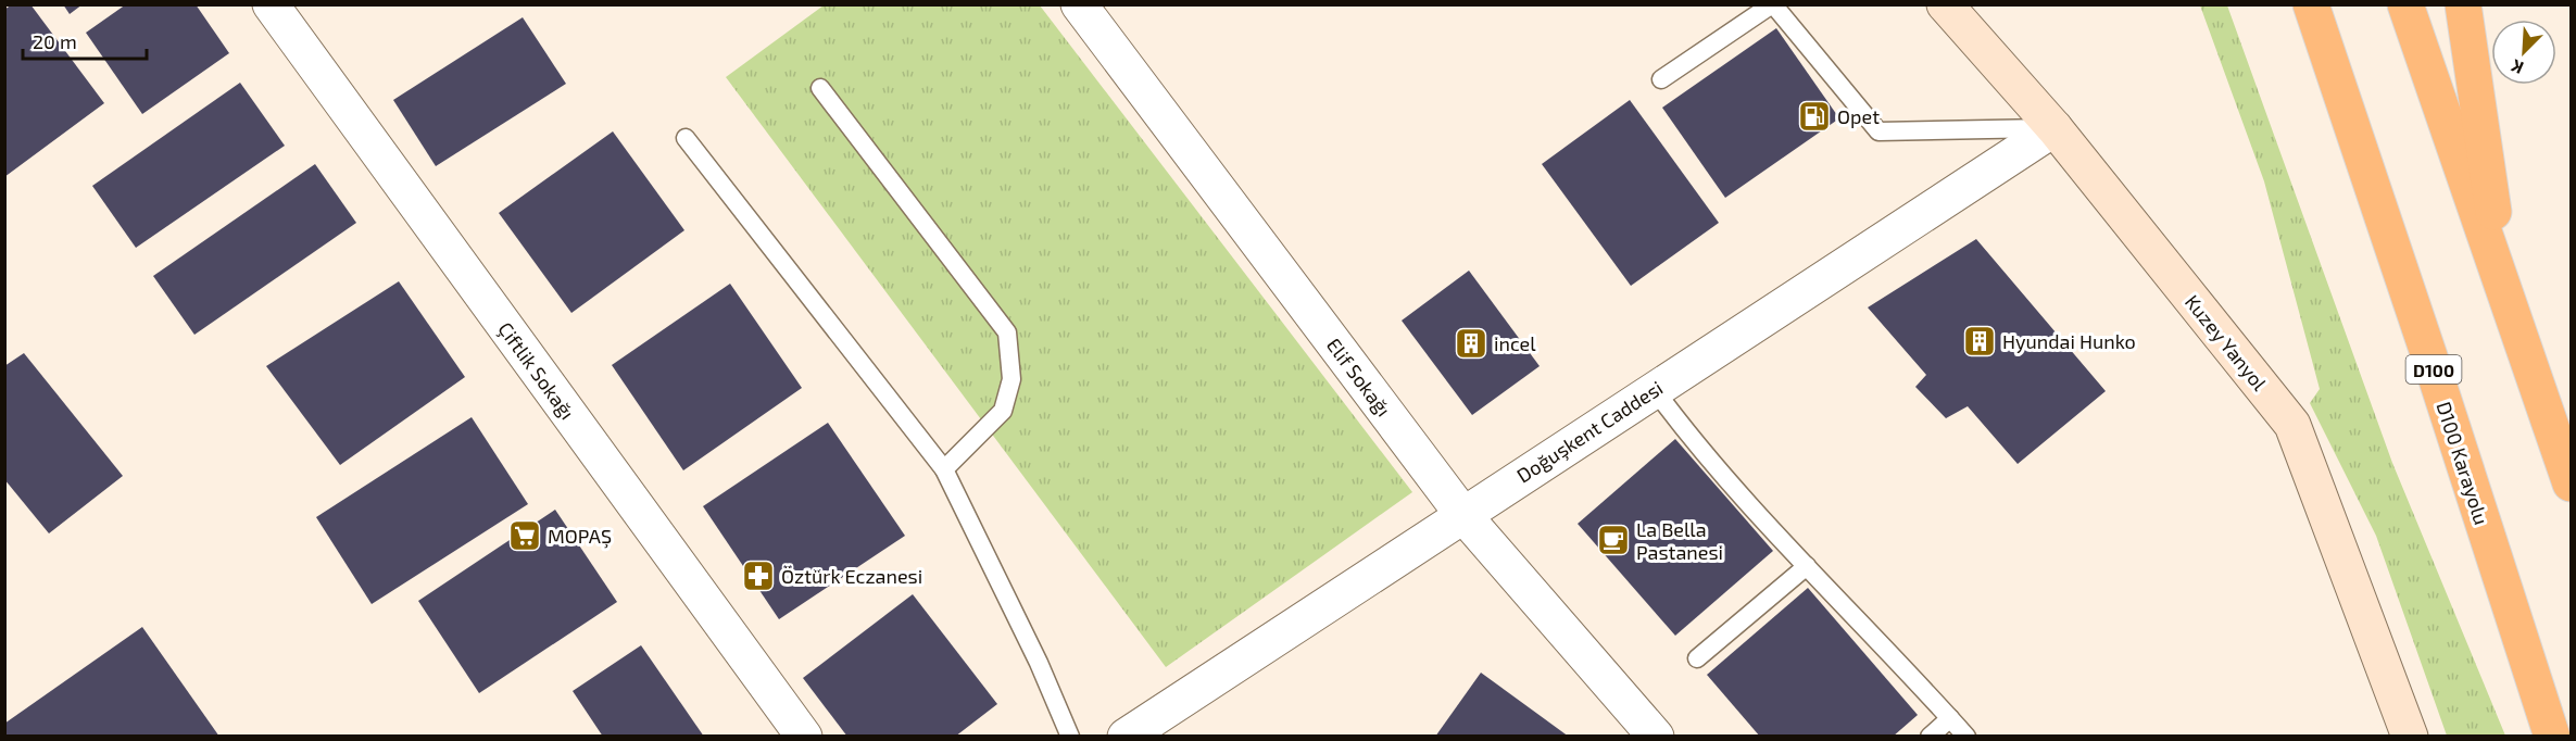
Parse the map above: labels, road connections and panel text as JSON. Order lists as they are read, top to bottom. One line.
{"streets":{"highway":["D100","D100 Karayolu"],"main road":["Kuzey Yanyol"],"street":["Çiftlik Sokağı","Elif Sokağı","Doğuşkent Caddesi"]},"crossings":[["Kuzey Yanyol","Doğuşkent Caddesi"],["Elif Sokağı","Doğuşkent Caddesi"]],"places":{"fuel station":["Opet"],"building":["Hyundai Hunko","incel"],"supermarket":["MOPAŞ"],"cafe":["La Bella Pastanesi"],"pharmacy":["Öztürk Eczanesi"]},"scale_bar":"20 m","north":"bottom left"}
